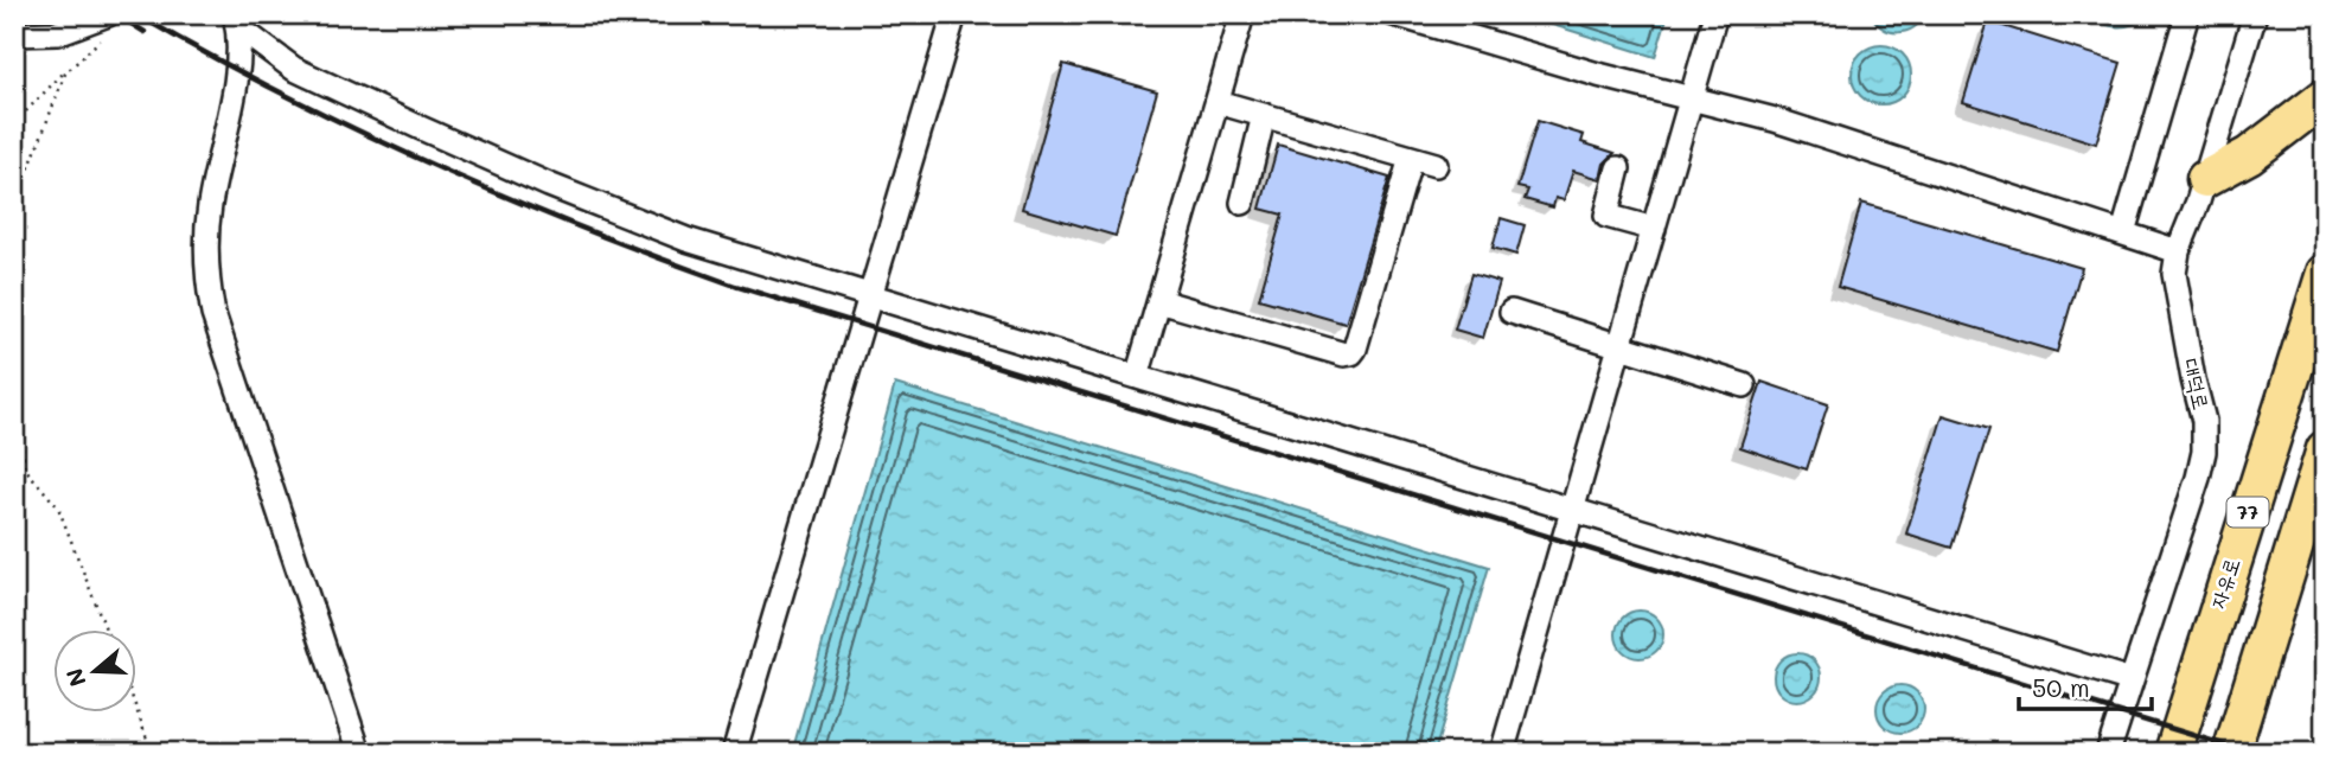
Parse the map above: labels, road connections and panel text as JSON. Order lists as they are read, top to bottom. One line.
{"streets":{"highway":["77","자유로"],"street":["대덕로"]},"scale_bar":"50 m","north":"left"}
